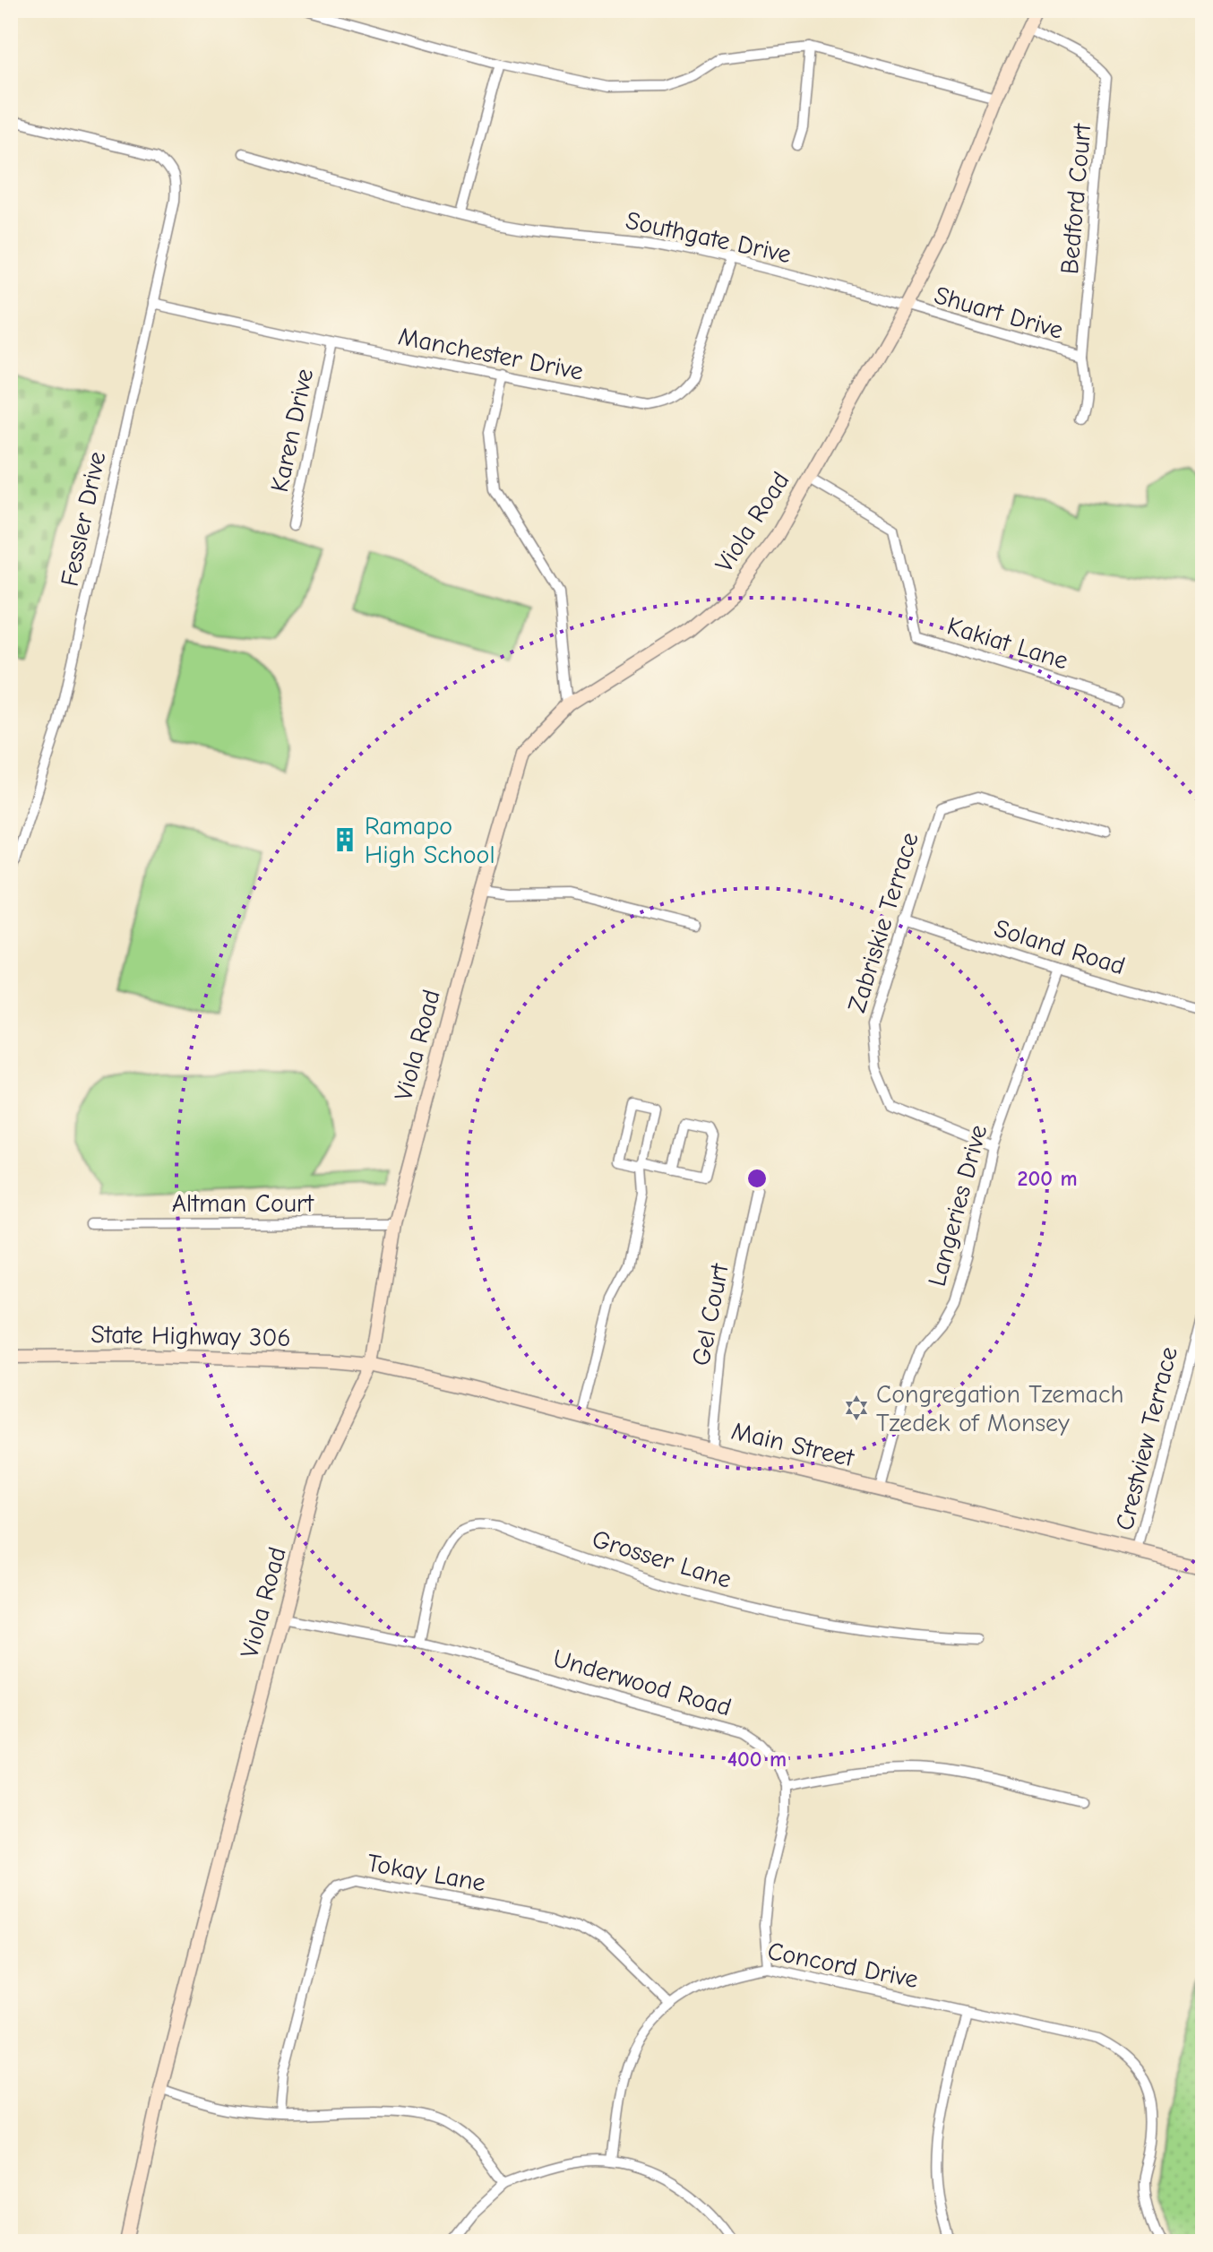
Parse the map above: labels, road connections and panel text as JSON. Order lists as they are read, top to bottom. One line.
{"streets":{"street":["Bedford Court","Southgate Drive","Shuart Drive","Manchester Drive","Karen Drive","Fessler Drive","Viola Road","Kakiat Lane","Zabriskie Terrace","Soland Road","Altman Court","Langeries Drive","Gel Court","State Highway 306","Crestview Terrace","Main Street","Grosser Lane","Underwood Road","Tokay Lane","Concord Drive"]},"crossings":[["Bedford Court","Shuart Drive"],["Bedford Court","Viola Road"],["Southgate Drive","Shuart Drive"],["Southgate Drive","Manchester Drive"],["Southgate Drive","Viola Road"],["Shuart Drive","Viola Road"],["Manchester Drive","Karen Drive"],["Manchester Drive","Fessler Drive"],["Viola Road","Kakiat Lane"],["Viola Road","Altman Court"],["Viola Road","State Highway 306"],["Viola Road","Main Street"],["Viola Road","Underwood Road"],["Zabriskie Terrace","Soland Road"],["Zabriskie Terrace","Langeries Drive"],["Soland Road","Langeries Drive"],["Langeries Drive","Main Street"],["Gel Court","Main Street"],["State Highway 306","Main Street"],["Crestview Terrace","Main Street"],["Grosser Lane","Underwood Road"],["Underwood Road","Concord Drive"],["Tokay Lane","Concord Drive"]],"places":{"building":["Ramapo High School"],"synagogue":["Congregation Tzemach Tzedek of Monsey"]},"rings":["200 m","400 m"]}
